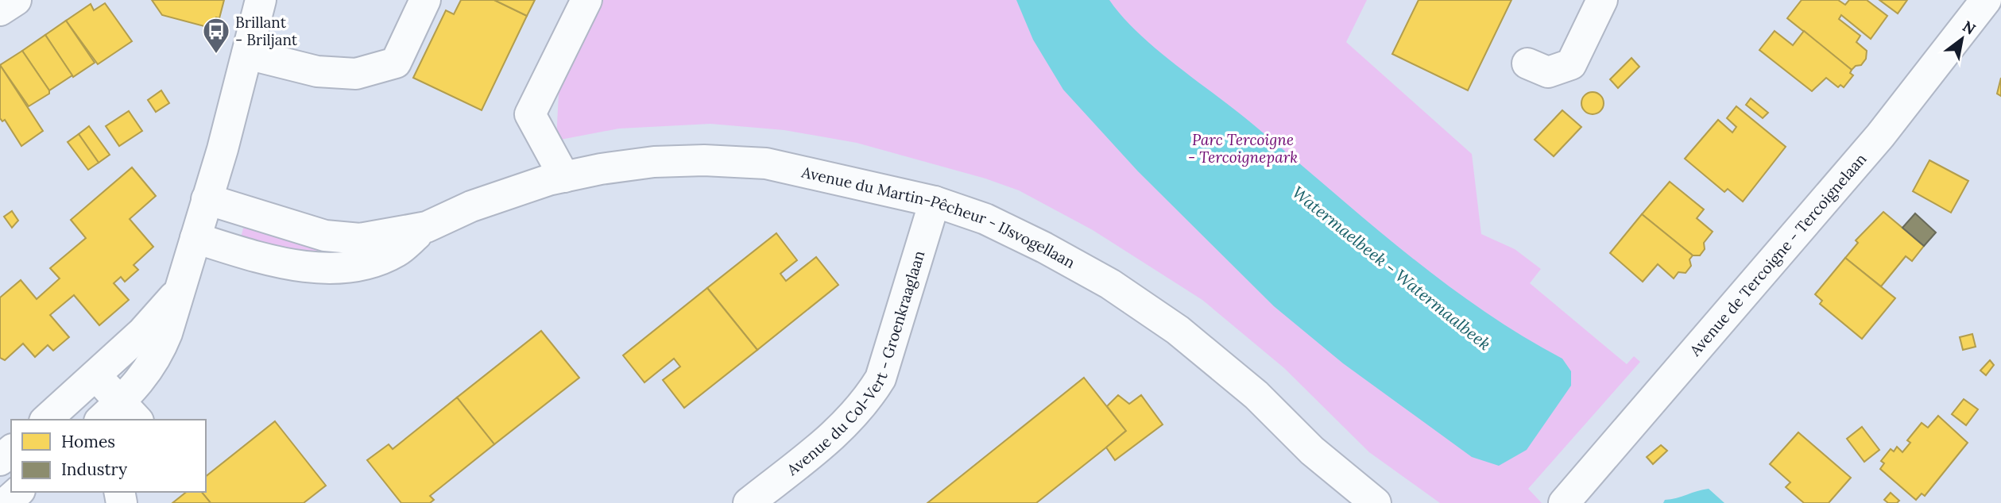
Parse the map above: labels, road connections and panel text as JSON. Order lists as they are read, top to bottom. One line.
{"streets":{"street":["Avenue du Martin-Pêcheur - IJsvogellaan","Avenue de Tercoigne - Tercoignelaan","Avenue du Col-Vert - Groenkraaglaan"]},"crossings":[["Avenue du Martin-Pêcheur - IJsvogellaan","Avenue du Col-Vert - Groenkraaglaan"]],"water":["Watermaelbeek - Watermaalbeek"],"parks":["Parc Tercoigne - Tercoignepark"],"places":{"bus stop":["Brillant - Briljant"]},"legend":["Homes","Industry"],"north":"top right"}
